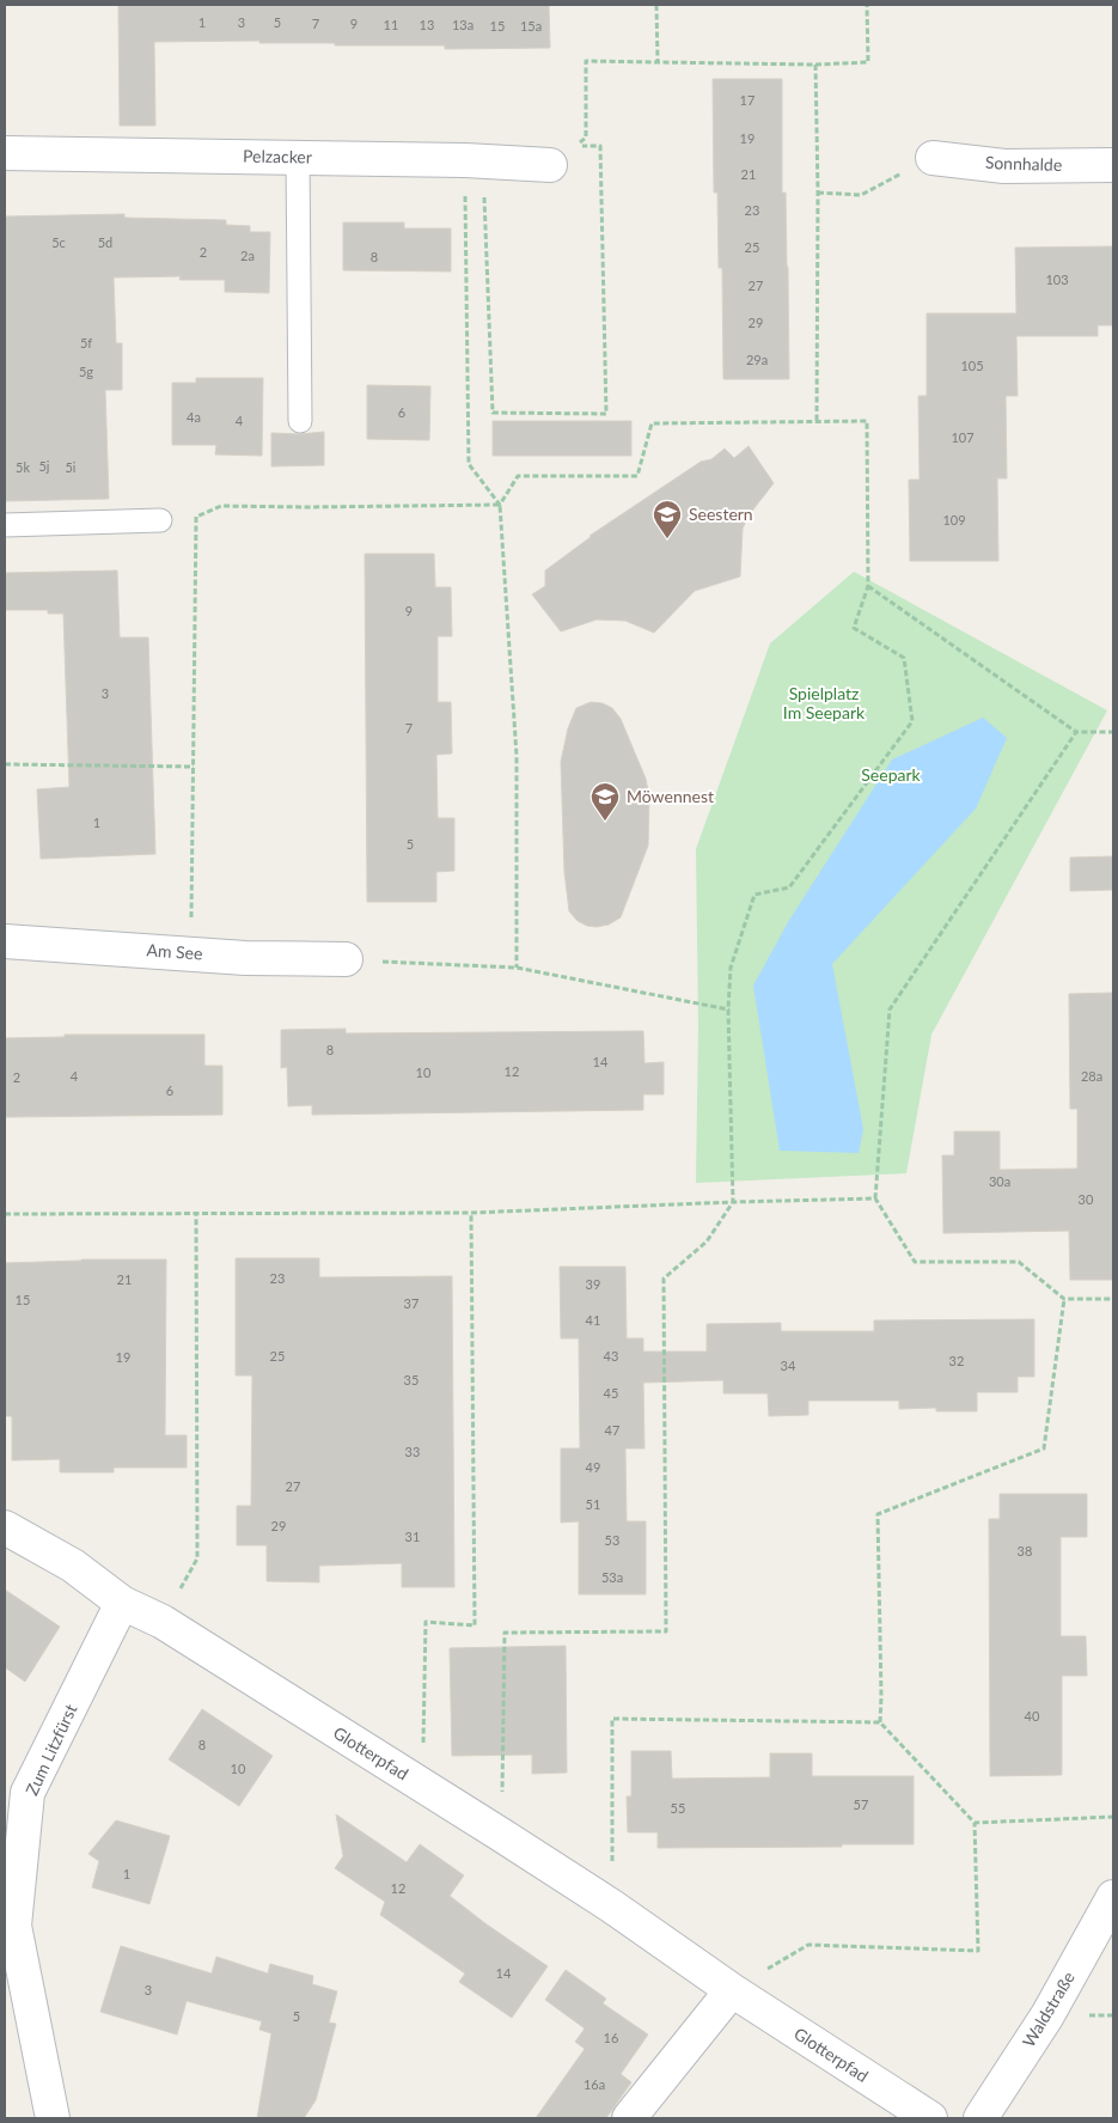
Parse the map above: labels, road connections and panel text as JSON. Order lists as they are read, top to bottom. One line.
{"streets":{"street":["Pelzacker","Sonnhalde","Am See","Zum Litzfürst","Glotterpfad","Waldstraße"]},"crossings":[["Zum Litzfürst","Glotterpfad"]],"parks":["Spielplatz Im Seepark","Seepark"],"places":{"school or university":["Seestern","Möwennest"]},"house_numbers":["1","3","5","7","9","11","13","13a","15","15a","17","19","21","23","5c","5d","25","2","2a","8","103","27","29","5f","29a","105","5g","6","4a","4","107","5j","5k","5i","109","9","3","7","1","5","8","14","12","10","4","28a","2","6","30a","30","23","21","39","15","37","41","25","43","19","32","34","35","45","47","33","49","27","51","29","31","53","38","53a","40","8","10","57","55","1","12","14","3","5","16","16a"]}
